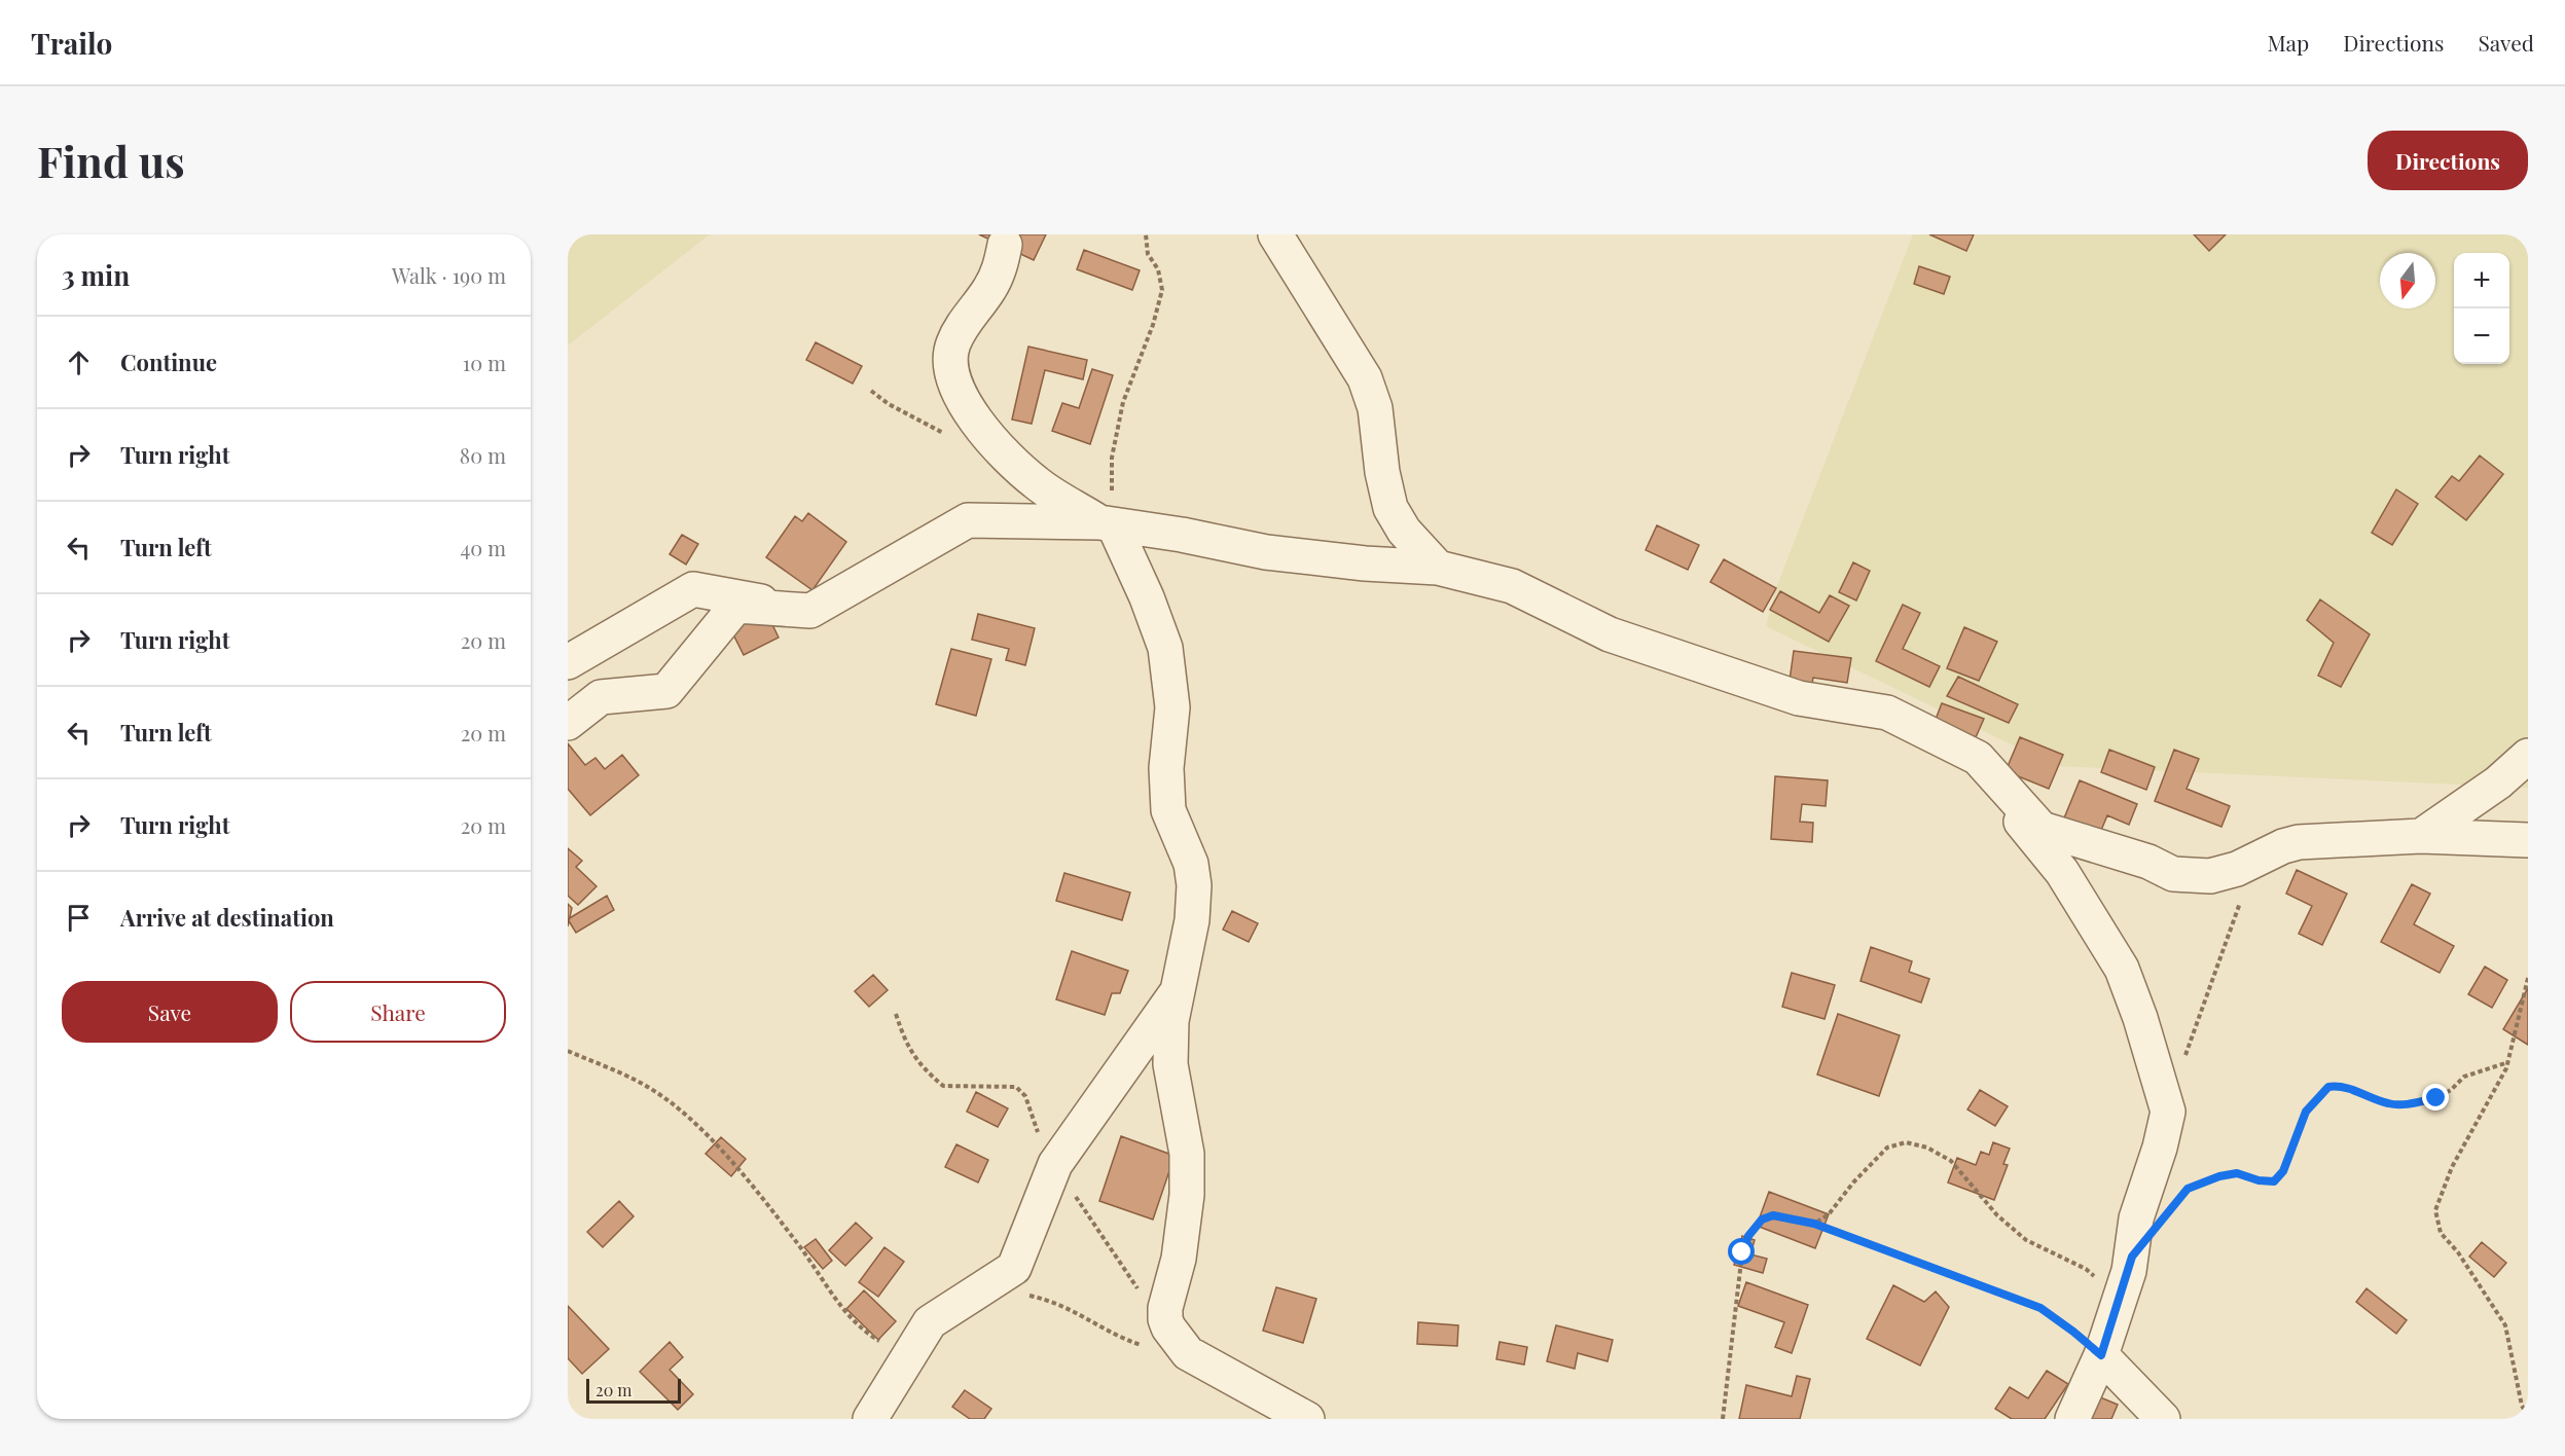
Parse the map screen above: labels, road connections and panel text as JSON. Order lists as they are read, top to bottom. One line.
{"scale_bar":"20 m","north":"bottom","page":{"header":"Trailo","nav":["Map","Directions","Saved"],"buttons":["Directions",["Save","Share"]],"title":"Find us","heading":["3 min","Walk · 190 m"],"map_buttons":["+","−"],"list":[["Continue","10 m"],["Turn right","80 m"],["Turn left","40 m"],["Turn right","20 m"],["Turn left","20 m"],["Turn right","20 m"],"Arrive at destination"],"scale":"20 m"}}
